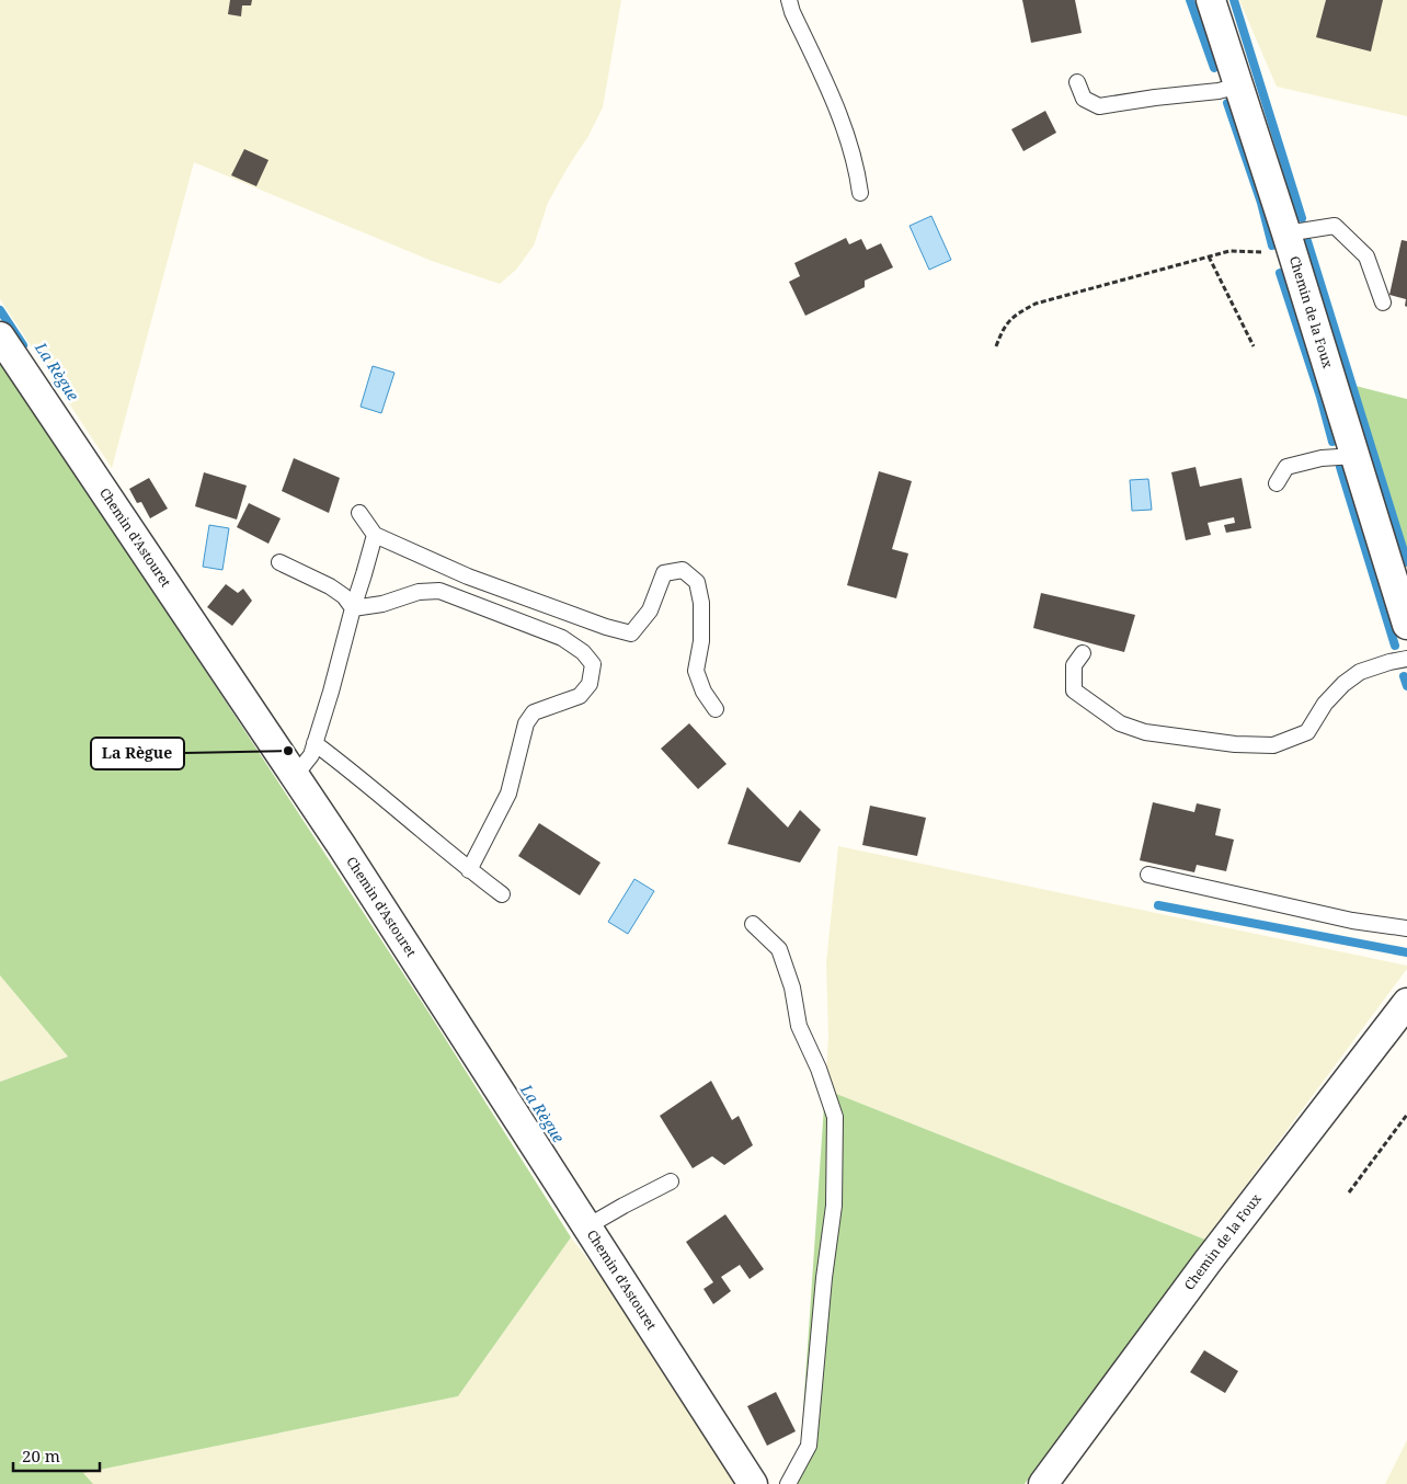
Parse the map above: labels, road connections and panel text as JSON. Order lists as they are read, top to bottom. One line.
{"streets":{"street":["Chemin de la Foux","Chemin d'Astouret"]},"water":["La Règue"],"places":["La Règue"],"scale_bar":"20 m"}
